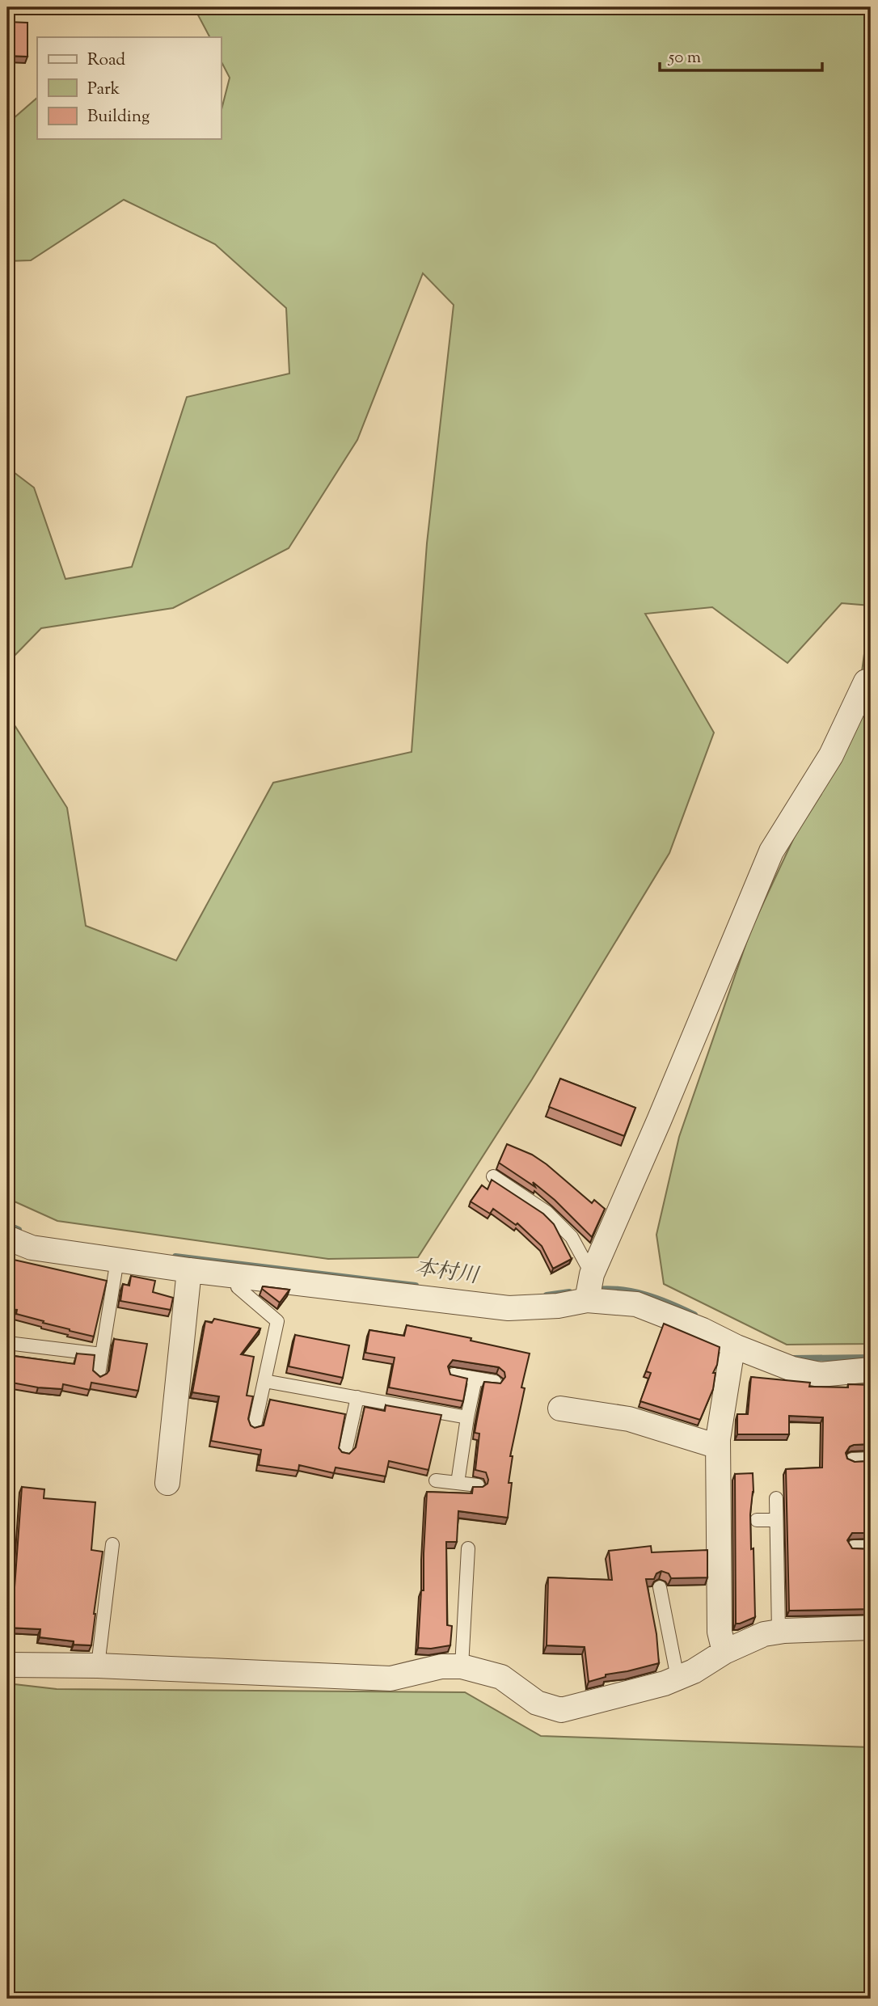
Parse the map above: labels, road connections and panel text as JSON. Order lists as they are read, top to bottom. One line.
{"water":["本村川"],"legend":["Road","Park","Building"],"scale_bar":"50 m"}
